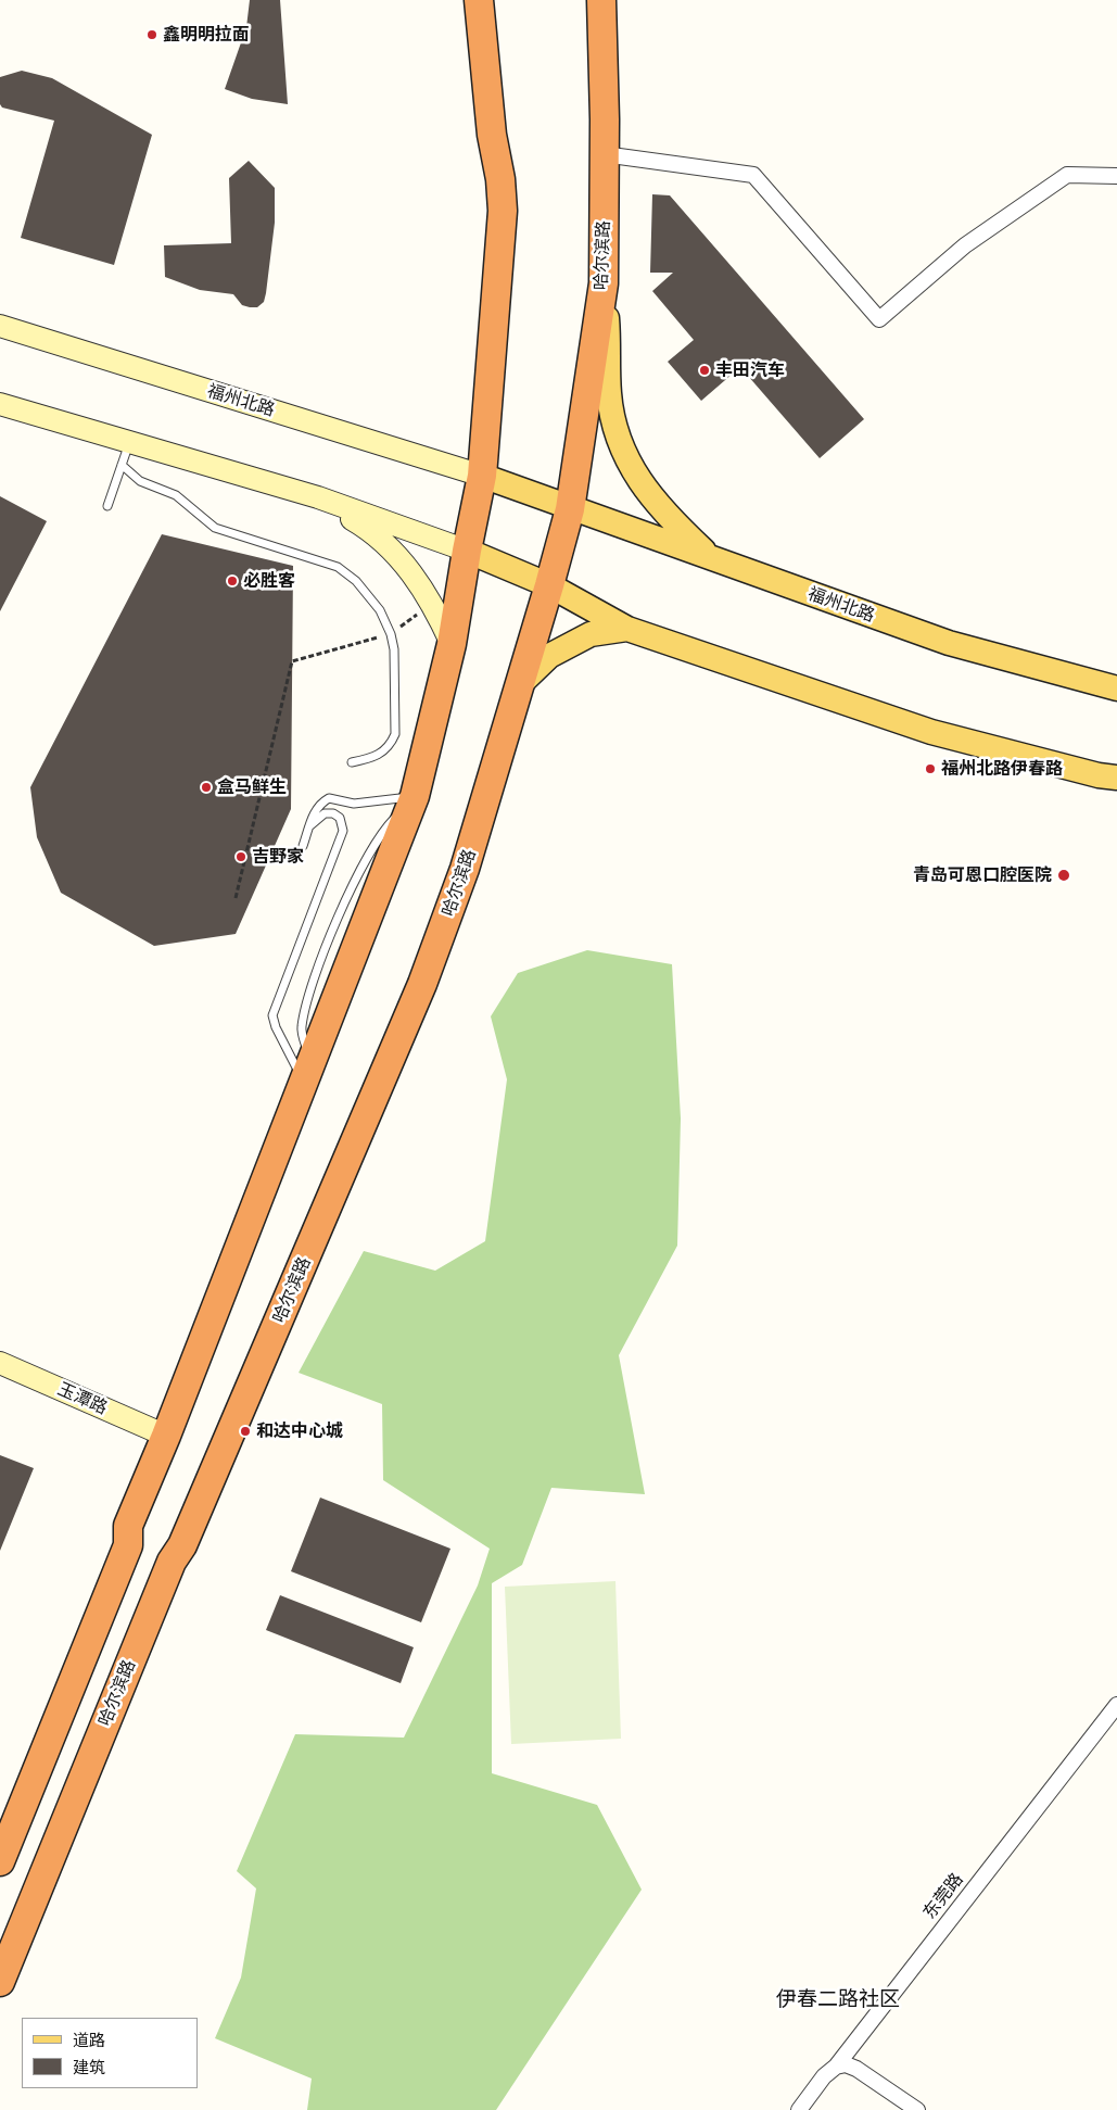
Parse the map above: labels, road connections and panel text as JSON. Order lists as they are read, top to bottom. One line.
{"streets":{"highway":["哈尔滨路"],"main road":["福州北路"],"street":["玉潭路","东莞路"]},"crossings":[["哈尔滨路","福州北路"]],"districts":["伊春二路社区"],"places":["鑫明明拉面","丰田汽车","必胜客","福州北路伊春路","盒马鲜生","吉野家","青岛可恩口腔医院","和达中心城"],"legend":["道路","建筑"]}
